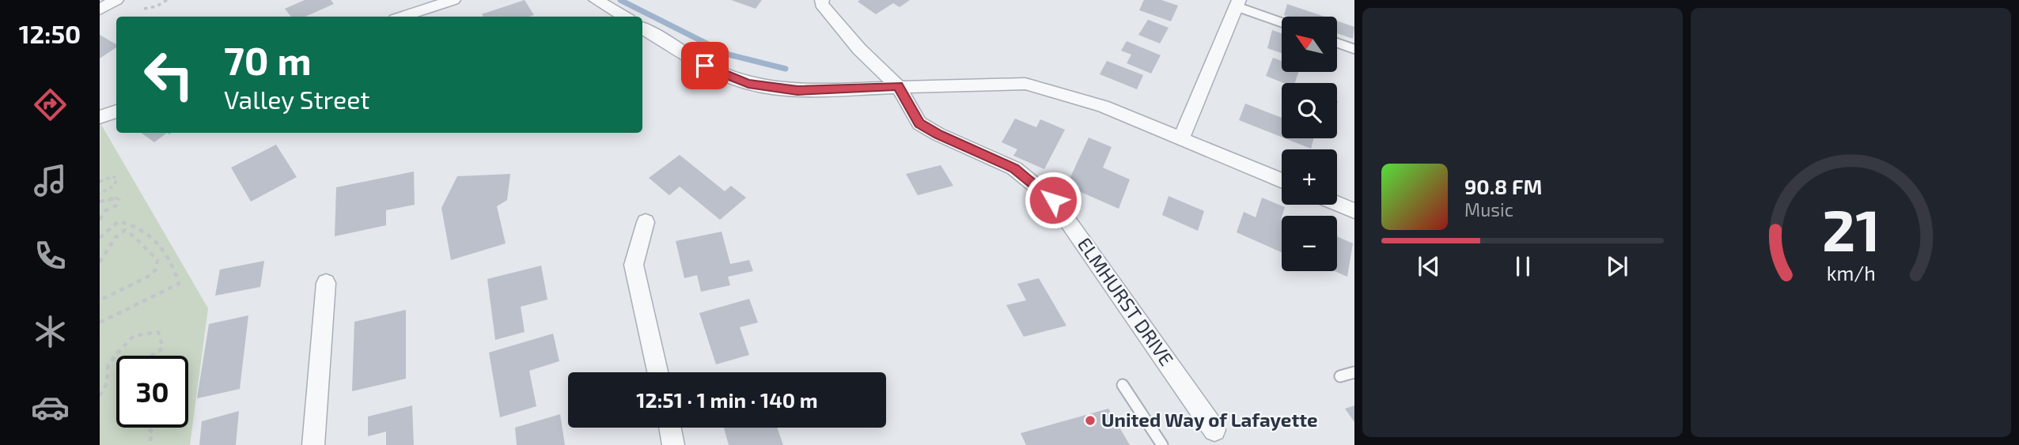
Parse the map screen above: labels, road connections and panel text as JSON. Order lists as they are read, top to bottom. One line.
{"streets":{"street":["ELMHURST DRIVE"]},"places":["United Way of Lafayette"],"north":"top left","page":{"tabs":"12:50","map_buttons":["+","−"],"turn":["70 m","Valley Street"],"song":["90.8 FM","Music"],"limit":"30","trip":"12:51 · 1 min · 140 m","gauge":["21","km/h"]}}
